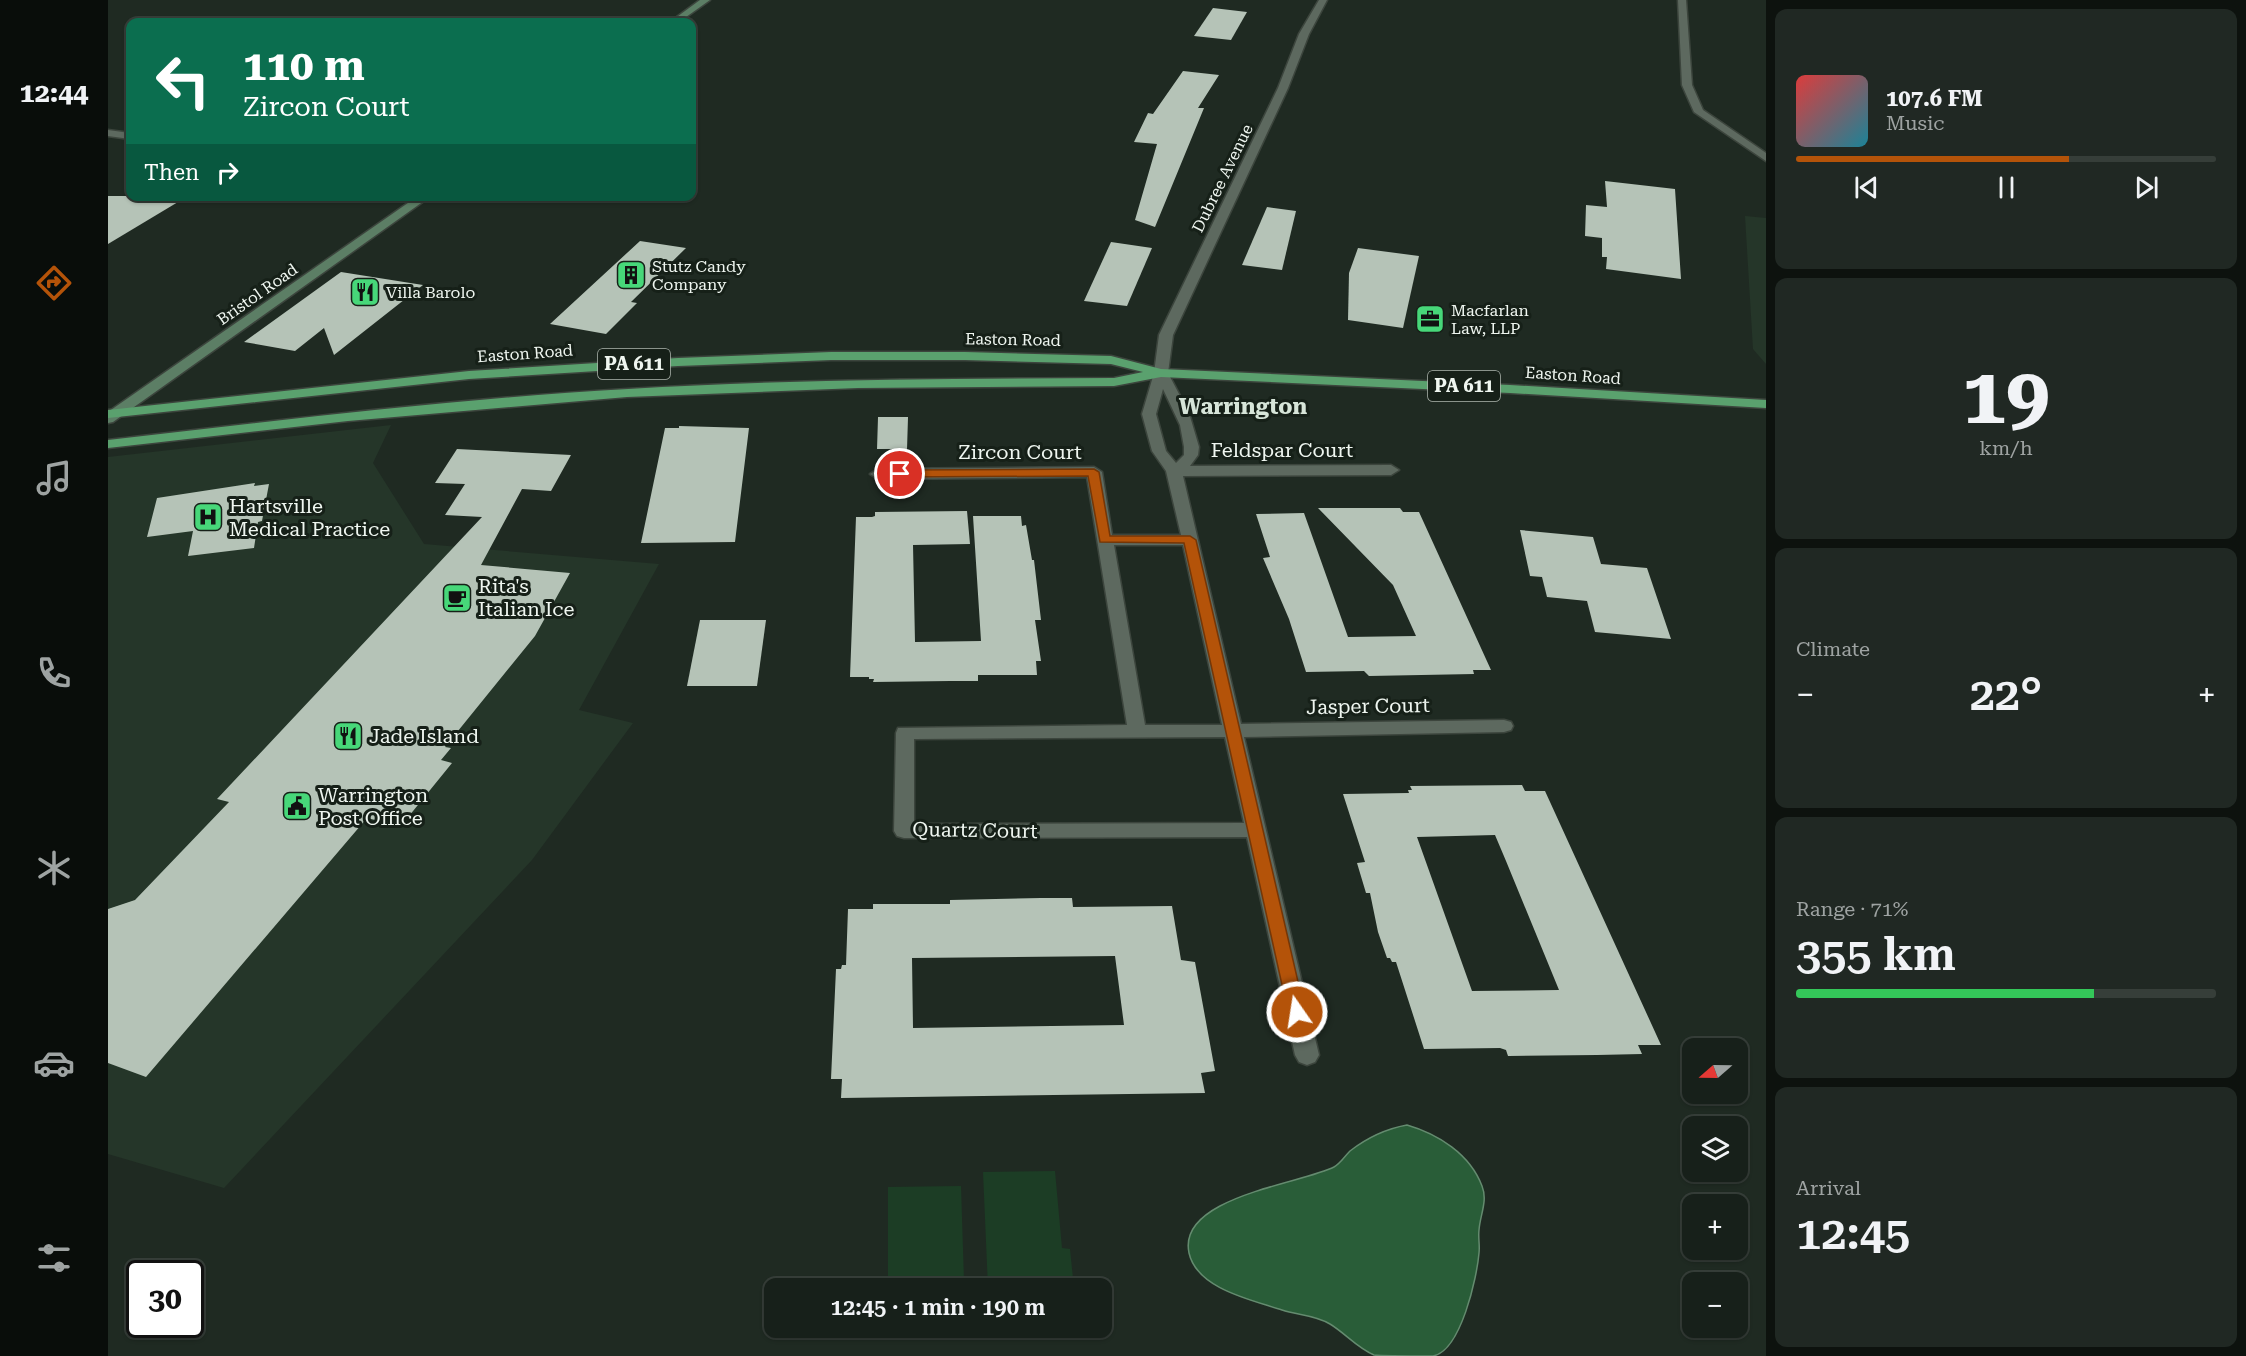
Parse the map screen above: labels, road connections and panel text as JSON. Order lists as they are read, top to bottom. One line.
{"streets":{"highway":["Easton Road","PA 611"],"main road":["Bristol Road"],"street":["Dubree Avenue","Feldspar Court","Zircon Court","Jasper Court","Quartz Court"]},"crossings":[["Dubree Avenue","Easton Road"],["Dubree Avenue","Feldspar Court"],["Dubree Avenue","Jasper Court"],["Dubree Avenue","Quartz Court"],["Bristol Road","Easton Road"],["Zircon Court","Quartz Court"],["Jasper Court","Quartz Court"]],"districts":["Warrington"],"places":{"building":["Stutz Candy Company"],"restaurant":["Villa Barolo","Jade Island"],"office":["Macfarlan Law, LLP"],"hospital":["Hartsville Medical Practice"],"cafe":["Rita's Italian Ice"],"public building":["Warrington Post Office"]},"north":"left","page":{"tabs":"12:44","turn":["110 m","Zircon Court"],"song":["107.6 FM","Music"],"then":"Then","tile":[["19","km/h"],"Climate",["Range · 71%","355 km"],["Arrival","12:45"]],"heat":["−","22°","+"],"map_buttons":["+","−"],"limit":"30","trip":"12:45 · 1 min · 190 m"}}
